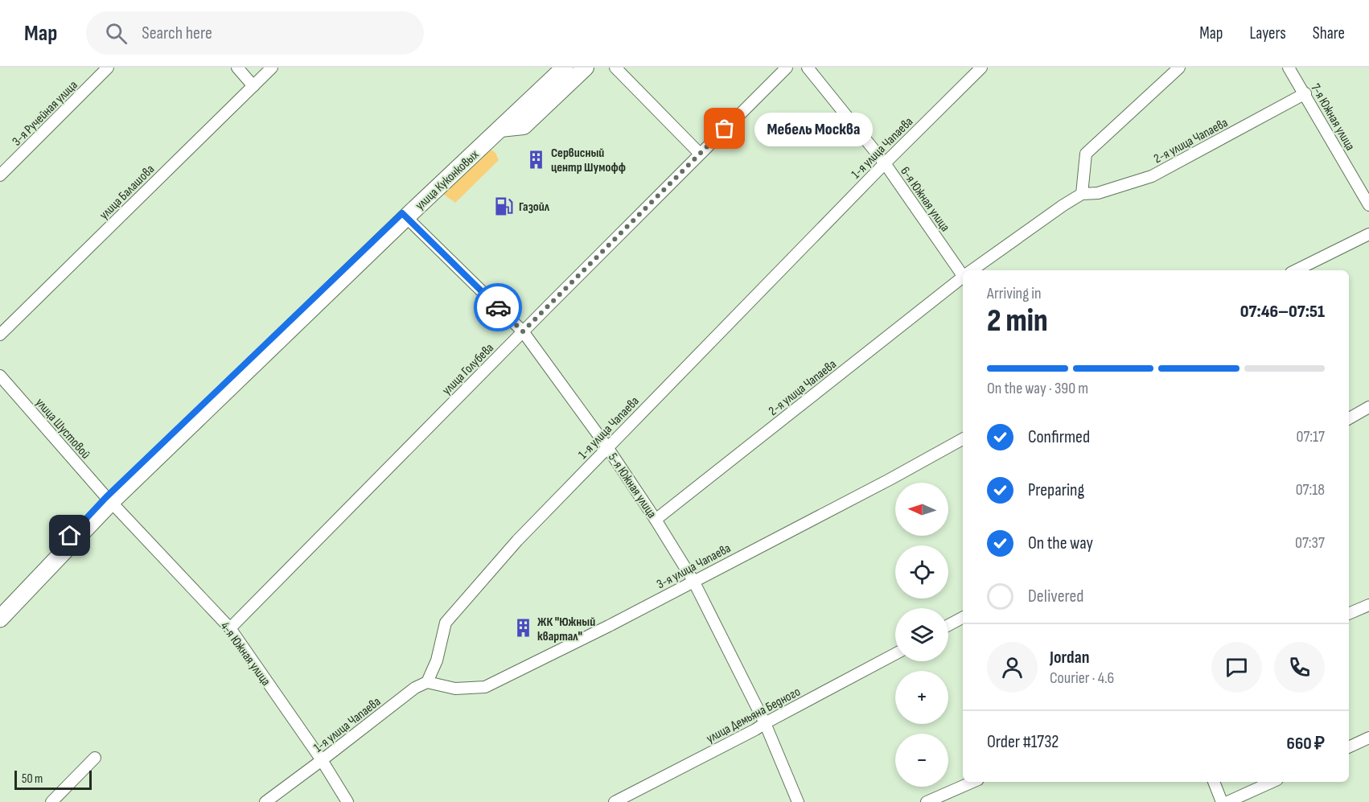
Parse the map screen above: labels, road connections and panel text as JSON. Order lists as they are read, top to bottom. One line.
{"streets":{"main road":["улица Куконковых"],"street":["3-я Ручейная улица","7-я Южная улица","2-я улица Чапаева","1-я улица Чапаева","улица Балашова","6-я Южная улица","улица Голубева","улица Шустовой","5-я Южная улица","3-я улица Чапаева","4-я Южная улица","улица Демьяна Бедного"]},"crossings":[["7-я Южная улица","2-я улица Чапаева"],["2-я улица Чапаева","5-я Южная улица"],["1-я улица Чапаева","6-я Южная улица"],["1-я улица Чапаева","5-я Южная улица"],["1-я улица Чапаева","3-я улица Чапаева"],["1-я улица Чапаева","4-я Южная улица"],["улица Куконковых","улица Шустовой"],["улица Куконковых","5-я Южная улица"],["улица Куконковых","4-я Южная улица"],["улица Голубева","5-я Южная улица"],["улица Голубева","4-я Южная улица"],["улица Шустовой","4-я Южная улица"],["5-я Южная улица","3-я улица Чапаева"],["5-я Южная улица","улица Демьяна Бедного"]],"places":{"other":["Мебель Москва"],"building":["Сервисный центр Шумофф","ЖК \"Южный квартал\""],"fuel station":["Газойл"]},"scale_bar":"50 m","north":"left","page":{"header":"Map","search":"Search here","nav":["Map","Layers","Share"],"bubble":"Мебель Москва","heading":["2 min","Arriving in","07:46–07:51"],"panel":["Jordan","Courier · 4.6","Order #1732","660 ₽"],"bar":"On the way · 390 m","list":[["Confirmed","07:17"],["Preparing","07:18"],["On the way","07:37"],"Delivered"],"map_buttons":["+","−"],"scale":"50 m"}}
